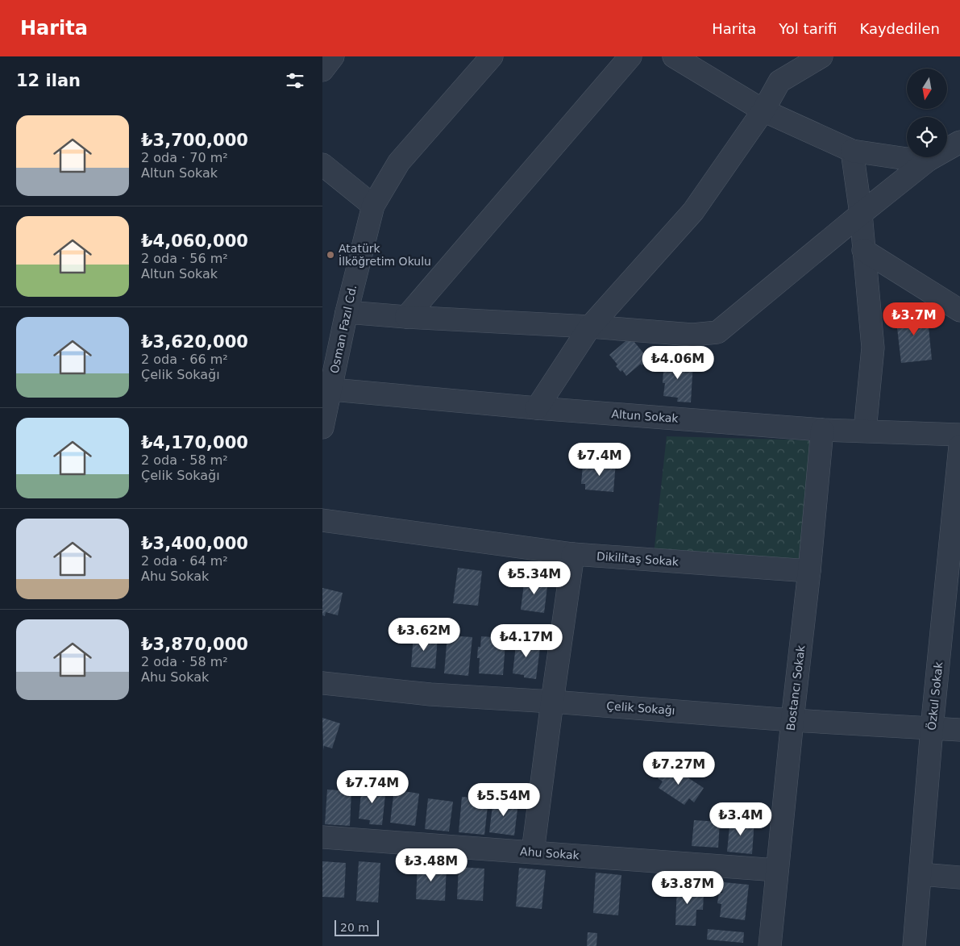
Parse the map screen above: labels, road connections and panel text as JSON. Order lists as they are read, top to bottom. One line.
{"streets":{"street":["Osman Fazıl Cd.","Altun Sokak","Dikilitaş Sokak","Bostancı Sokak","Özkul Sokak","Çelik Sokağı","Ahu Sokak"]},"crossings":[["Osman Fazıl Cd.","Altun Sokak"],["Altun Sokak","Bostancı Sokak"],["Dikilitaş Sokak","Bostancı Sokak"],["Bostancı Sokak","Çelik Sokağı"],["Bostancı Sokak","Ahu Sokak"],["Özkul Sokak","Çelik Sokağı"]],"places":["Atatürk İlköğretim Okulu"],"scale_bar":"20 m","north":"bottom","page":{"header":"Harita","nav":["Harita","Yol tarifi","Kaydedilen"],"heading":"12 ilan","list":[{"name":"₺3,700,000","note":"2 oda · 70 m² · Altun Sokak"},{"name":"₺4,060,000","note":"2 oda · 56 m² · Altun Sokak"},{"name":"₺3,620,000","note":"2 oda · 66 m² · Çelik Sokağı"},{"name":"₺4,170,000","note":"2 oda · 58 m² · Çelik Sokağı"},{"name":"₺3,400,000","note":"2 oda · 64 m² · Ahu Sokak"},{"name":"₺3,870,000","note":"2 oda · 58 m² · Ahu Sokak"}],"price":["₺3.7M","₺4.06M","₺7.4M","₺5.34M","₺3.62M","₺4.17M","₺7.27M","₺7.74M","₺5.54M","₺3.4M","₺3.48M","₺3.87M"],"scale":"20 m"}}
